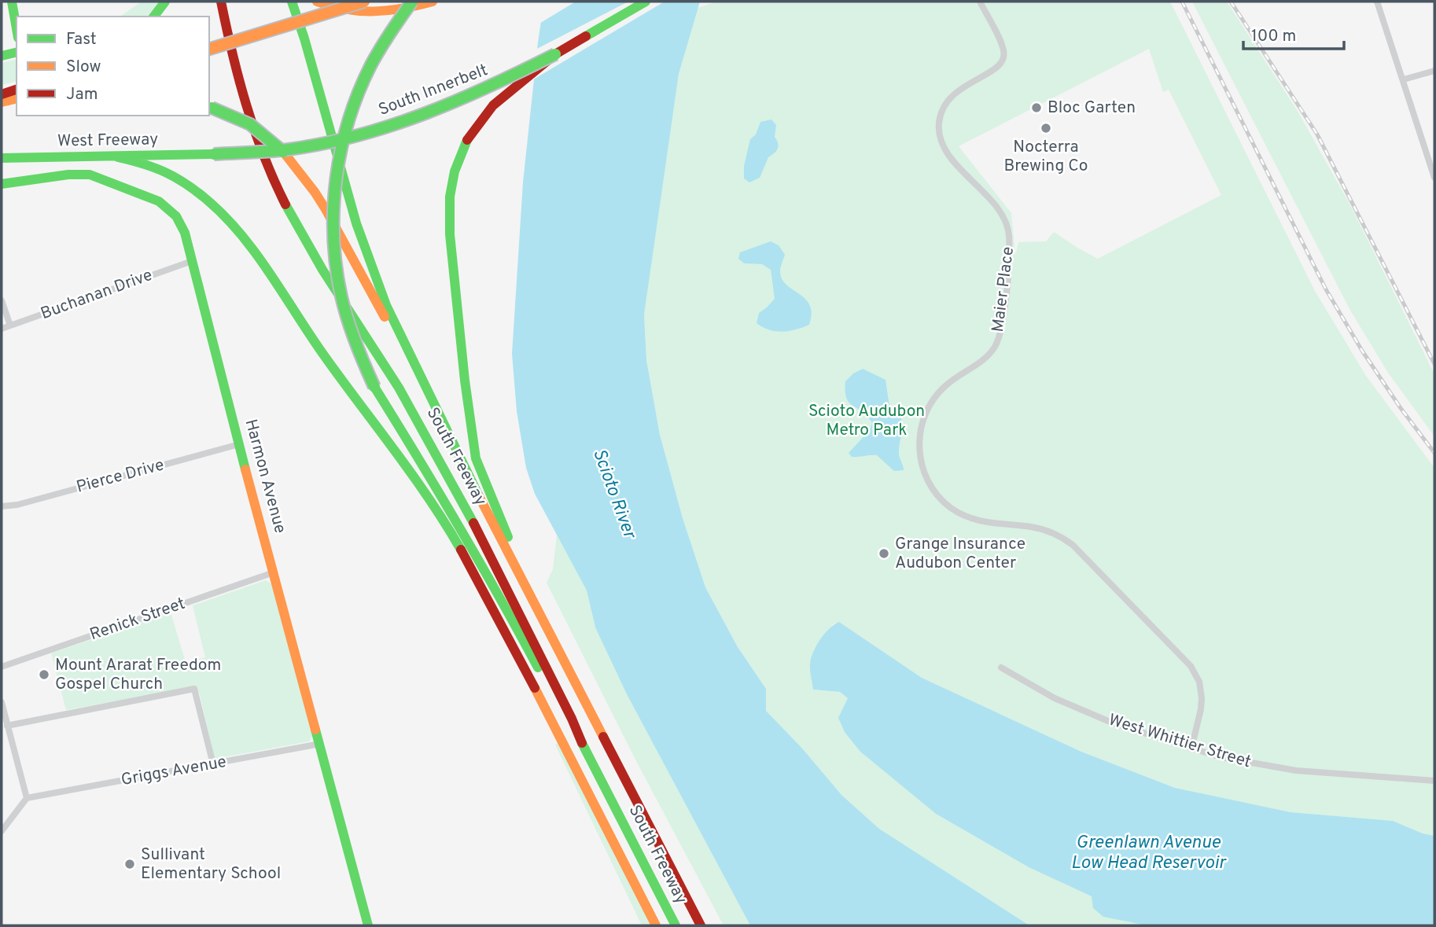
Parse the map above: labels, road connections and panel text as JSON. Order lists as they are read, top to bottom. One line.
{"streets":{"main road":["South Innerbelt","West Freeway","South Freeway","Harmon Avenue"],"street":["Maier Place","Buchanan Drive","Pierce Drive","Renick Street","West Whittier Street","Griggs Avenue"]},"crossings":[["South Innerbelt","West Freeway"],["Maier Place","West Whittier Street"],["Buchanan Drive","Harmon Avenue"],["Pierce Drive","Harmon Avenue"],["Harmon Avenue","Renick Street"],["Harmon Avenue","Griggs Avenue"]],"water":["Scioto River","Greenlawn Avenue Low Head Reservoir"],"parks":["Scioto Audubon Metro Park"],"places":["Bloc Garten","Nocterra Brewing Co","Grange Insurance Audubon Center","Mount Ararat Freedom Gospel Church","Sullivant Elementary School"],"legend":["Fast","Slow","Jam"],"scale_bar":"100 m"}
